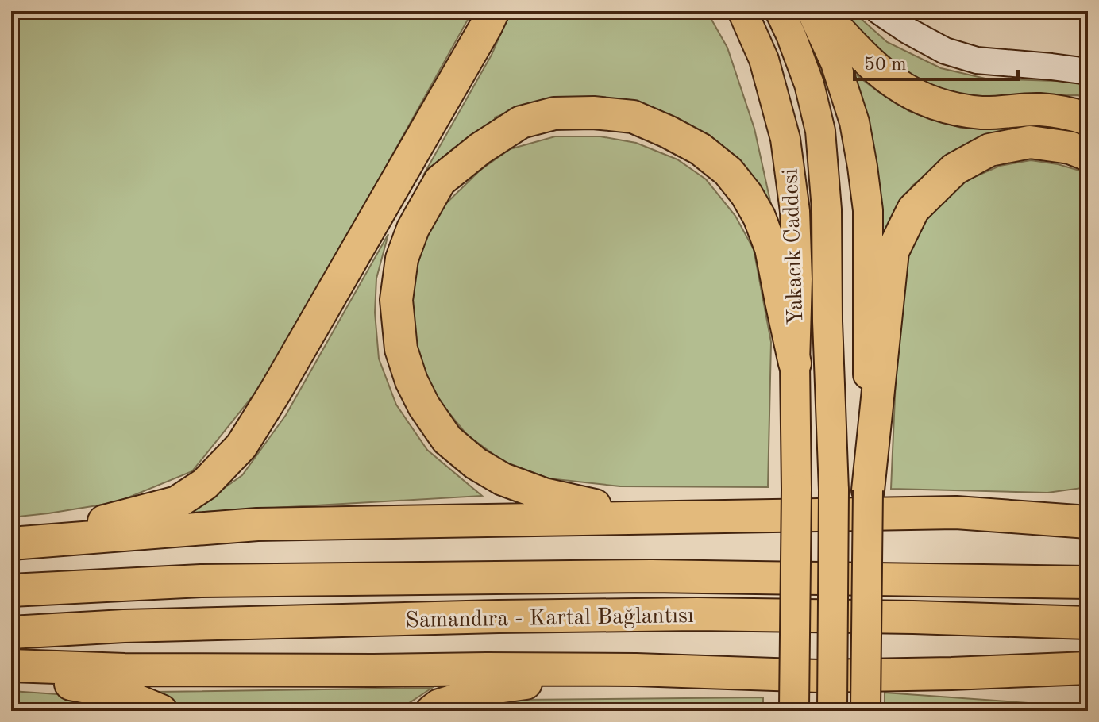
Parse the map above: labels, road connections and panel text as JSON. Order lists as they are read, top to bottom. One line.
{"streets":{"highway":["Yakacık Caddesi","Samandıra - Kartal Bağlantısı"]},"scale_bar":"50 m"}
